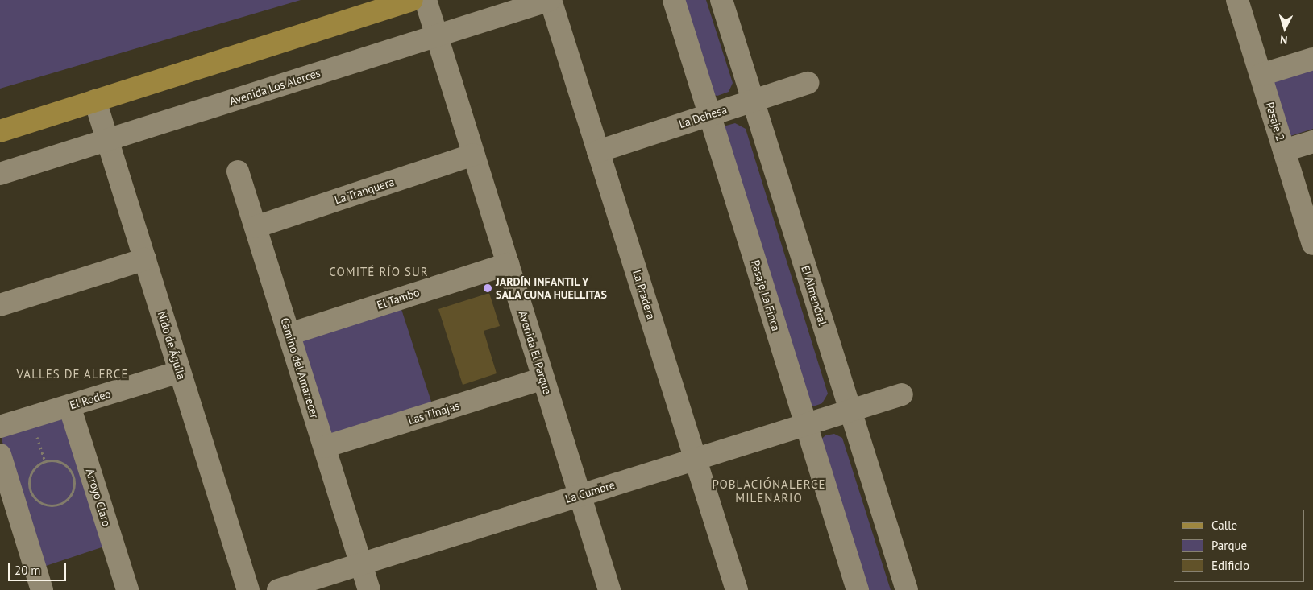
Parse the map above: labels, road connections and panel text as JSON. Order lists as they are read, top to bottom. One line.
{"streets":{"street":["Avenida Los Alerces","La Dehesa","Pasaje 2","La Tranquera","La Pradera","Pasaje La Finca","El Almendral","El Tambo","Nido de Águila","Avenida El Parque","Camino del Amanecer","El Rodeo","Las Tinajas","La Cumbre","Arroyo Claro"]},"crossings":[["Avenida Los Alerces","La Pradera"],["Avenida Los Alerces","Nido de Águila"],["Avenida Los Alerces","Avenida El Parque"],["La Dehesa","La Pradera"],["La Dehesa","Pasaje La Finca"],["La Dehesa","El Almendral"],["La Tranquera","Avenida El Parque"],["La Tranquera","Camino del Amanecer"],["La Pradera","La Cumbre"],["Pasaje La Finca","La Cumbre"],["El Almendral","La Cumbre"],["El Tambo","Avenida El Parque"],["El Tambo","Camino del Amanecer"],["Nido de Águila","El Rodeo"],["Avenida El Parque","Las Tinajas"],["Avenida El Parque","La Cumbre"],["Camino del Amanecer","Las Tinajas"],["Camino del Amanecer","La Cumbre"],["El Rodeo","Arroyo Claro"]],"districts":["COMITÉ RÍO SUR","VALLES DE ALERCE","POBLACIÓNALERCE MILENARIO"],"places":["JARDÍN INFANTIL Y SALA CUNA HUELLITAS"],"legend":["Calle","Parque","Edificio"],"scale_bar":"20 m","north":"bottom"}
